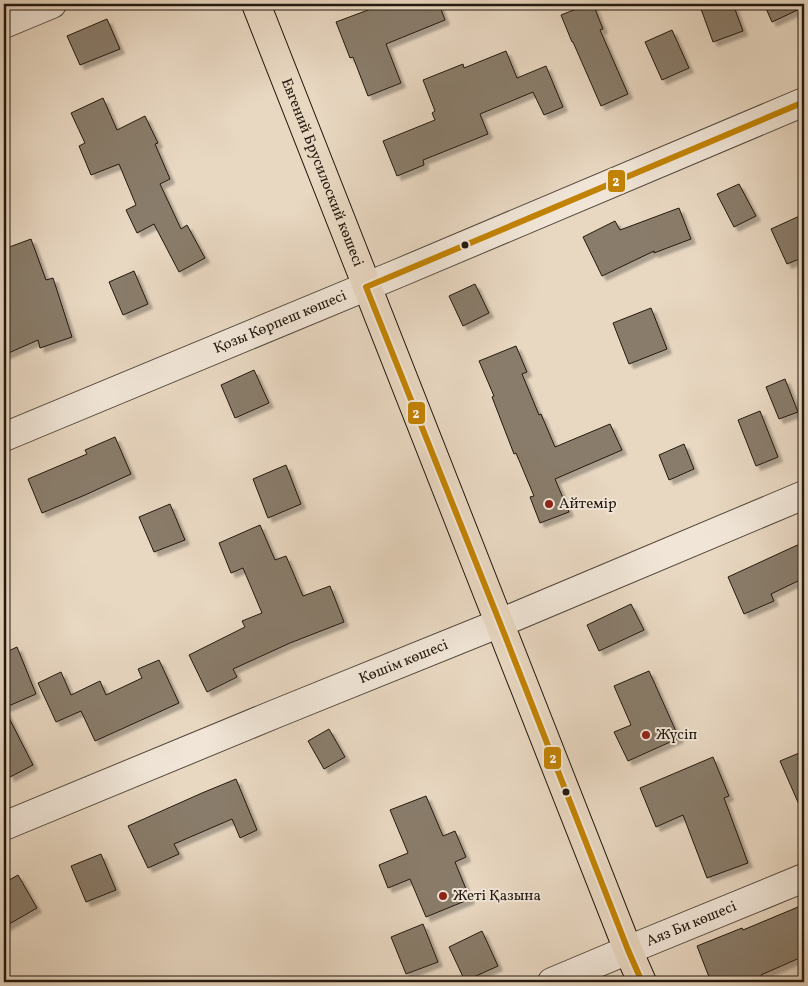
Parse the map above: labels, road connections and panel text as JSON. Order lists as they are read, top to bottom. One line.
{"streets":{"main road":["Евгений Брусилоский көшесі"],"street":["Қозы Көрпеш көшесі","Көшім көшесі","Аяз Би көшесі"]},"crossings":[["Евгений Брусилоский көшесі","Қозы Көрпеш көшесі"],["Евгений Брусилоский көшесі","Көшім көшесі"],["Евгений Брусилоский көшесі","Аяз Би көшесі"]],"places":["Айтемір","Жүсіп","Жеті Қазына"],"lines":["transit line 2"]}
